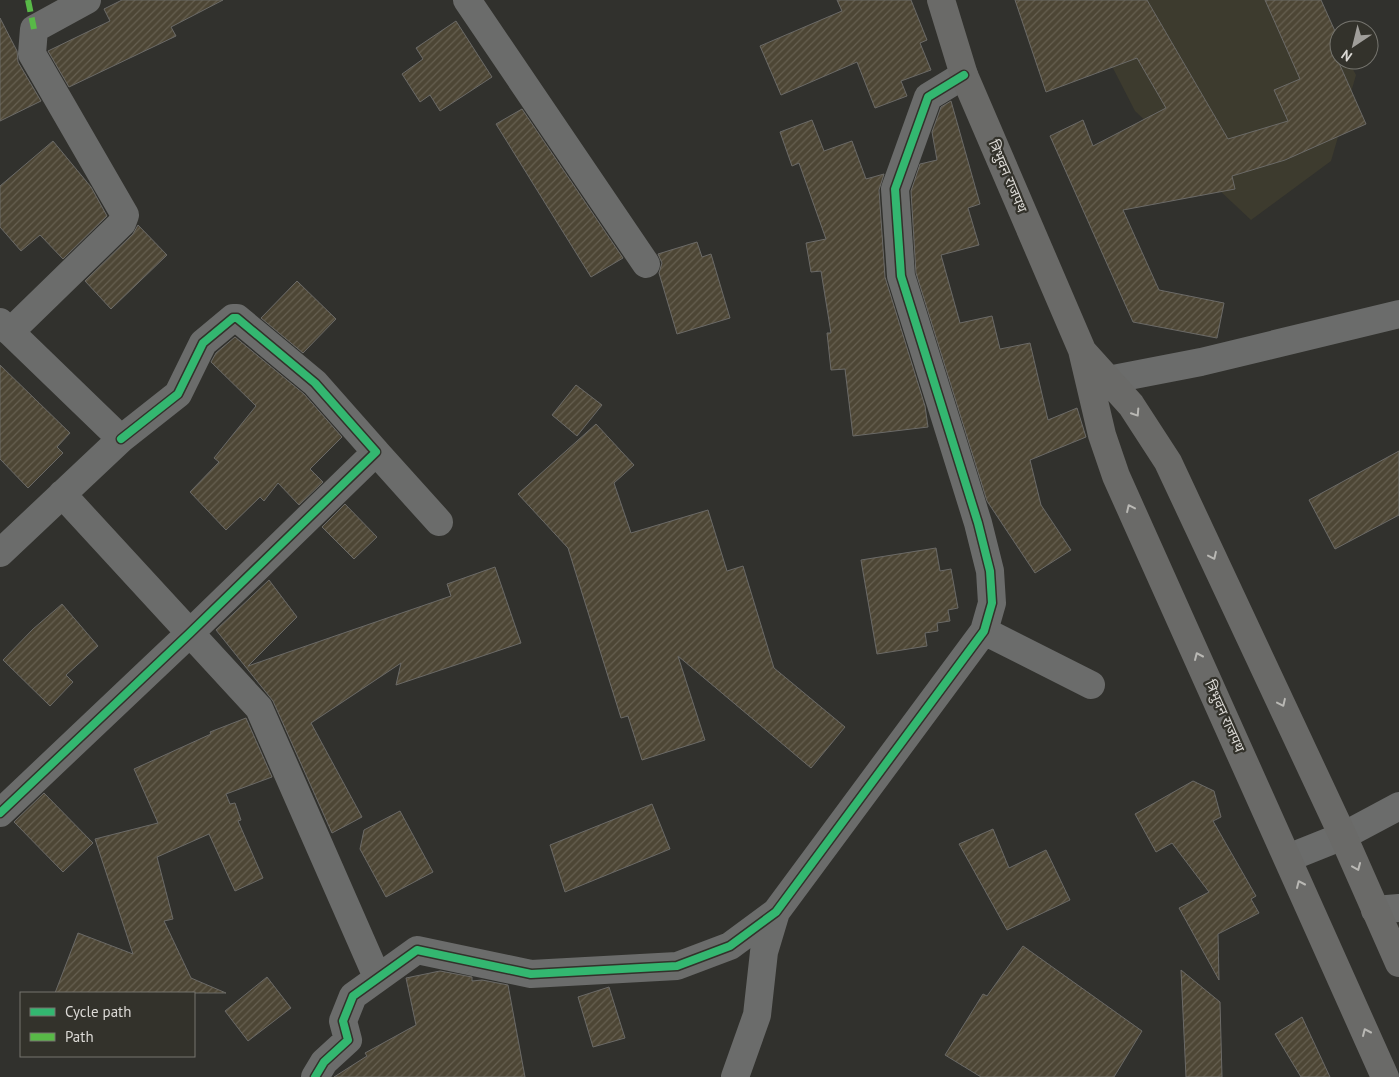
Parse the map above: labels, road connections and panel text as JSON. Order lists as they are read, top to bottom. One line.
{"streets":{"highway":["त्रिभुवन राजपथ"]},"legend":["Cycle path","Path"],"north":"bottom left"}
